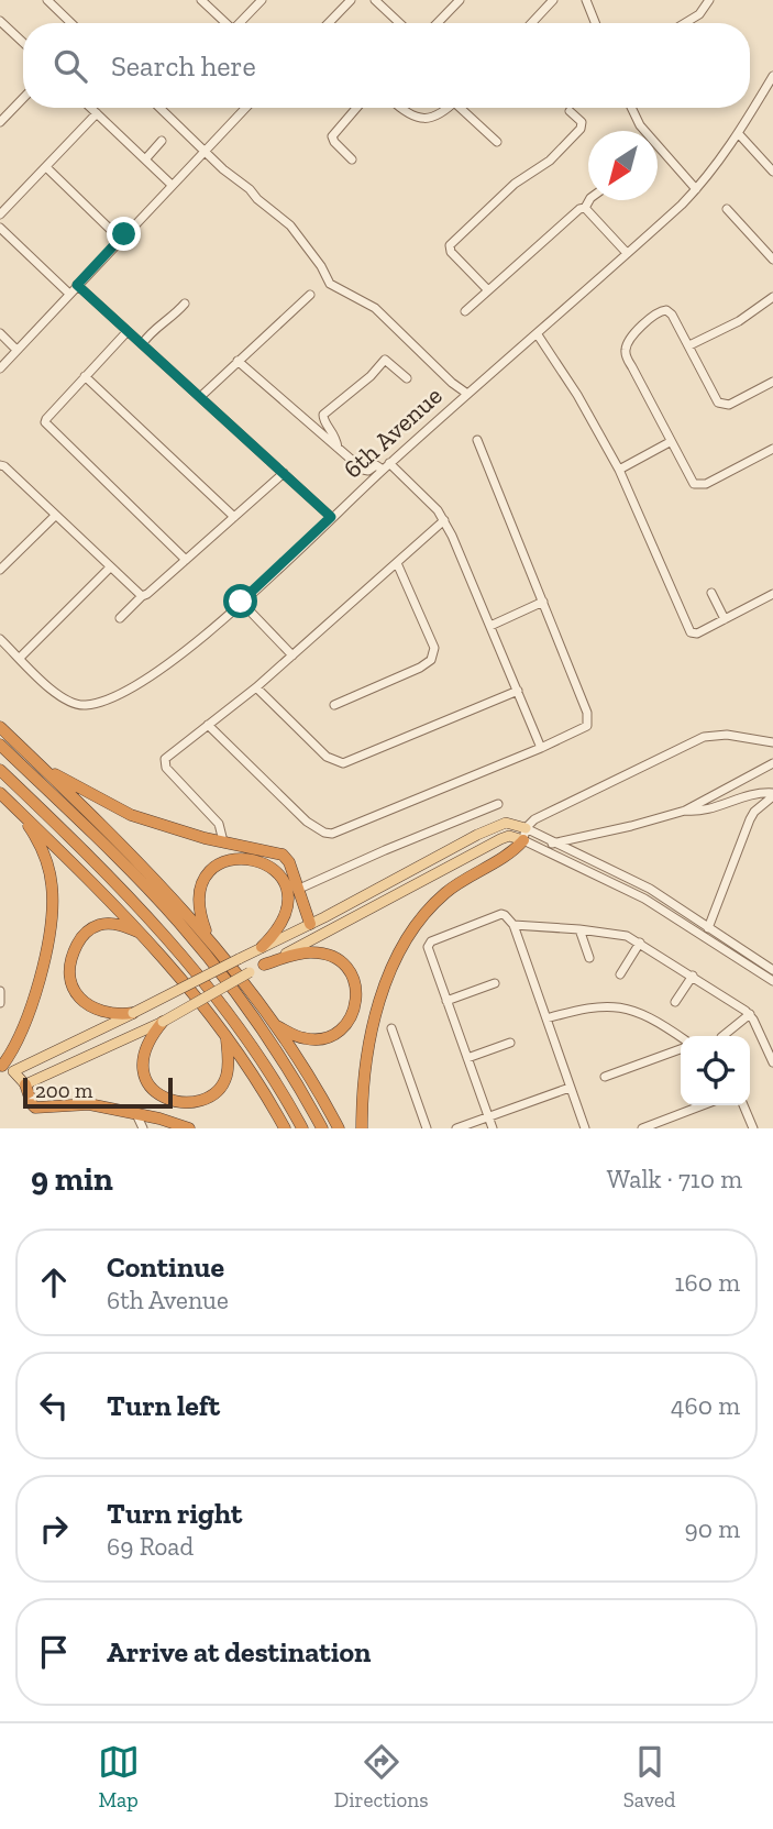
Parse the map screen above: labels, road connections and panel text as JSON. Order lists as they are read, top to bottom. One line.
{"streets":{"street":["6th Avenue"]},"scale_bar":"200 m","north":"bottom left","page":{"search":"Search here","scale":"200 m","heading":["9 min","Walk · 710 m"],"list":[["Continue","6th Avenue","160 m"],["Turn left","460 m"],["Turn right","69 Road","90 m"],"Arrive at destination"],"nav":["Map","Directions","Saved"]}}
